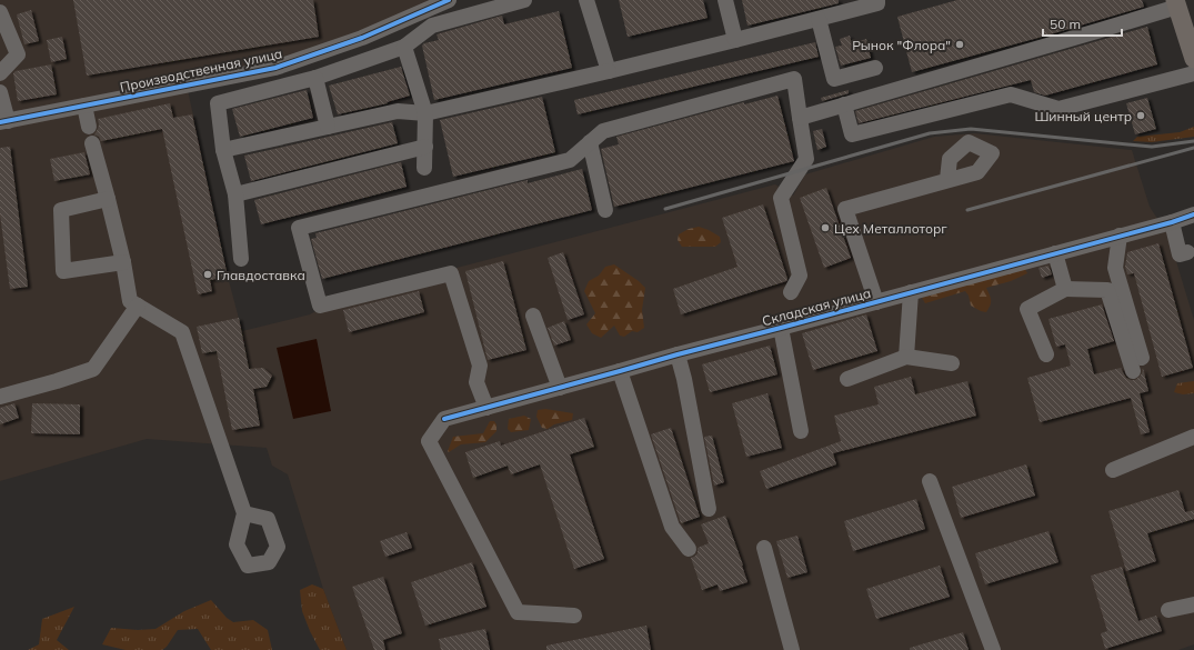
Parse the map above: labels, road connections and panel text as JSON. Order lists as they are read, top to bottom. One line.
{"streets":{"street":["Производственная улица","Складская улица"]},"places":["Рынок \"Флора\"","Шинный центр","Цех Металлоторг","Главдоставка"],"scale_bar":"50 m"}
